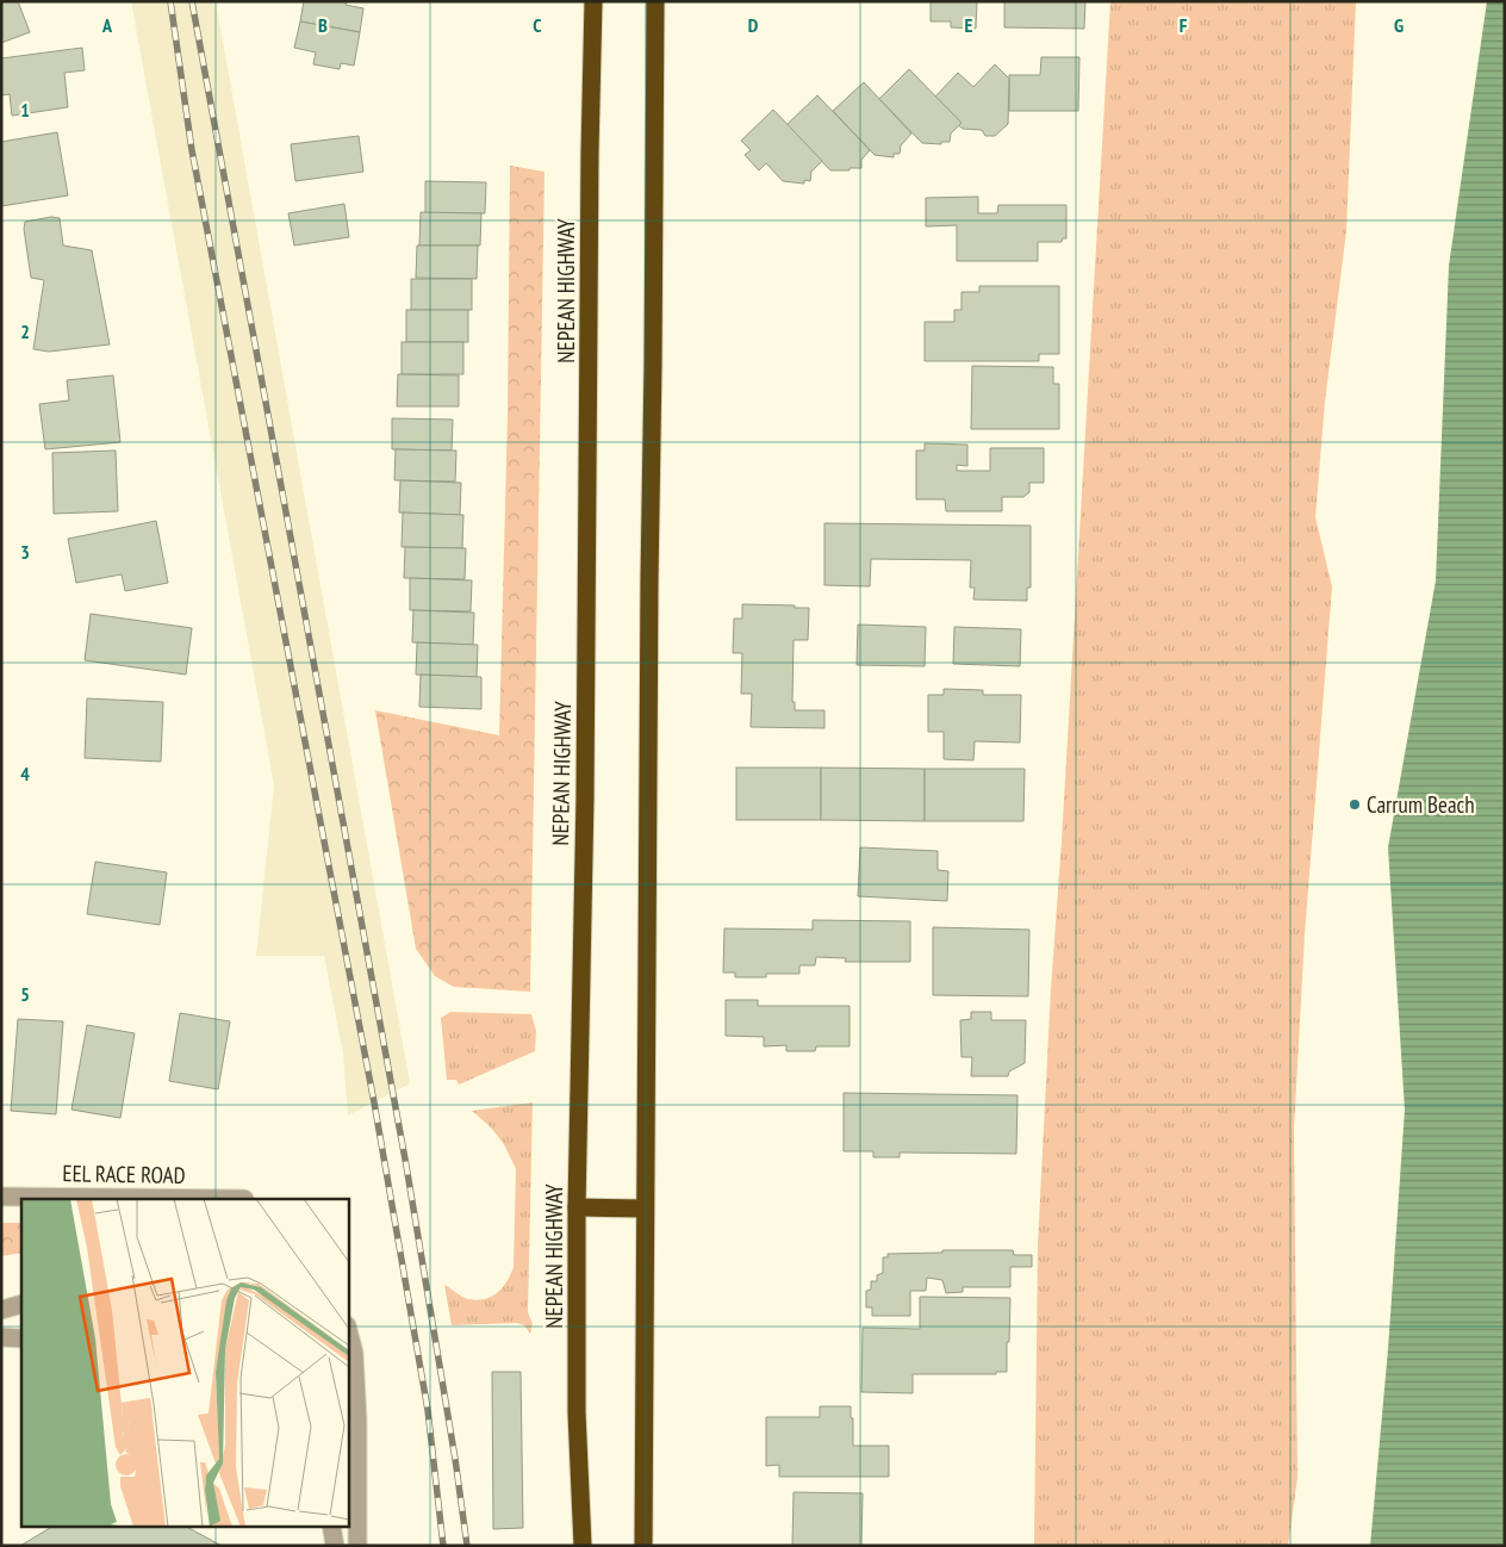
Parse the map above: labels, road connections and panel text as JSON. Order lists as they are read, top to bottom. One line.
{"streets":{"highway":["NEPEAN HIGHWAY"],"street":["EEL RACE ROAD"]},"places":["Carrum Beach"],"grid":{"columns":["A","B","C","D","E","F","G"],"rows":["1","2","3","4","5"]}}
